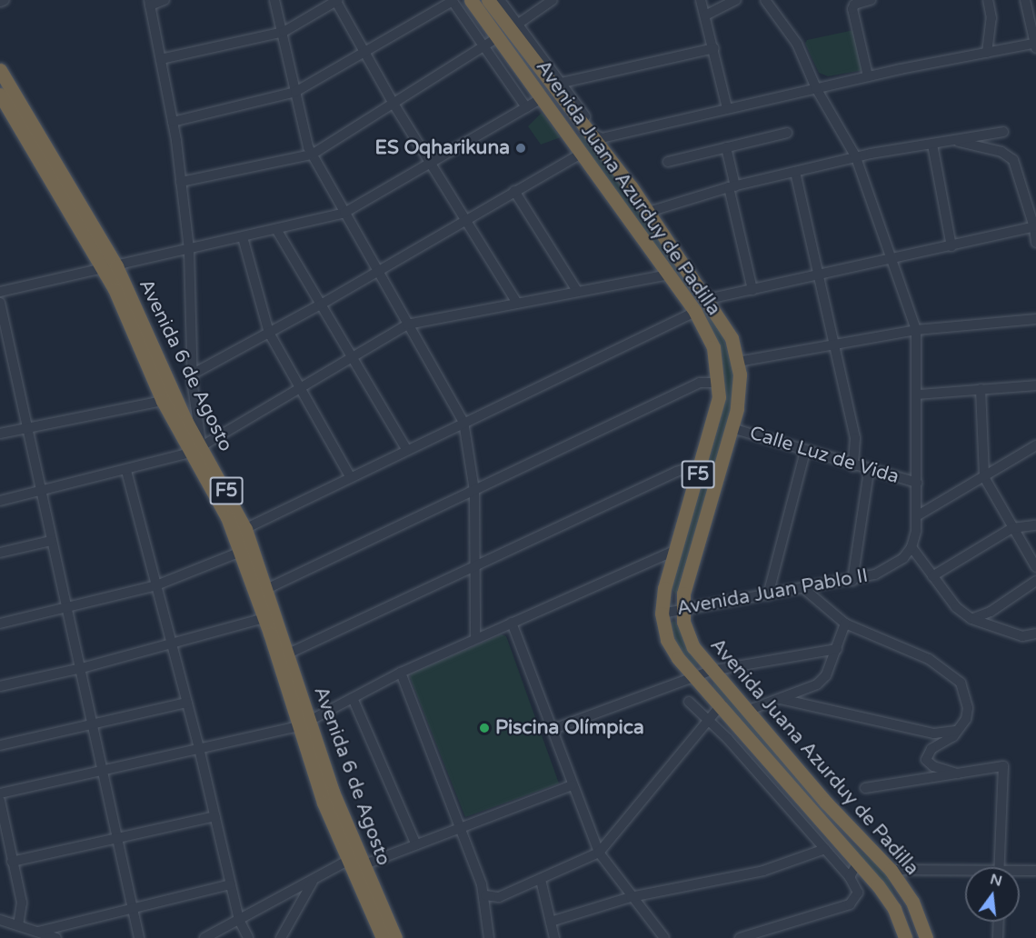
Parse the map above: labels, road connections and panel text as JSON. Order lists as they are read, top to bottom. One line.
{"streets":{"highway":["Avenida Juana Azurduy de Padilla","Avenida 6 de Agosto","F5"],"street":["Calle Luz de Vida","Avenida Juan Pablo II"]},"crossings":[["Avenida Juana Azurduy de Padilla","Calle Luz de Vida"],["Avenida Juana Azurduy de Padilla","Avenida Juan Pablo II"]],"places":["ES Oqharikuna","Piscina Olímpica"],"north":"top"}
